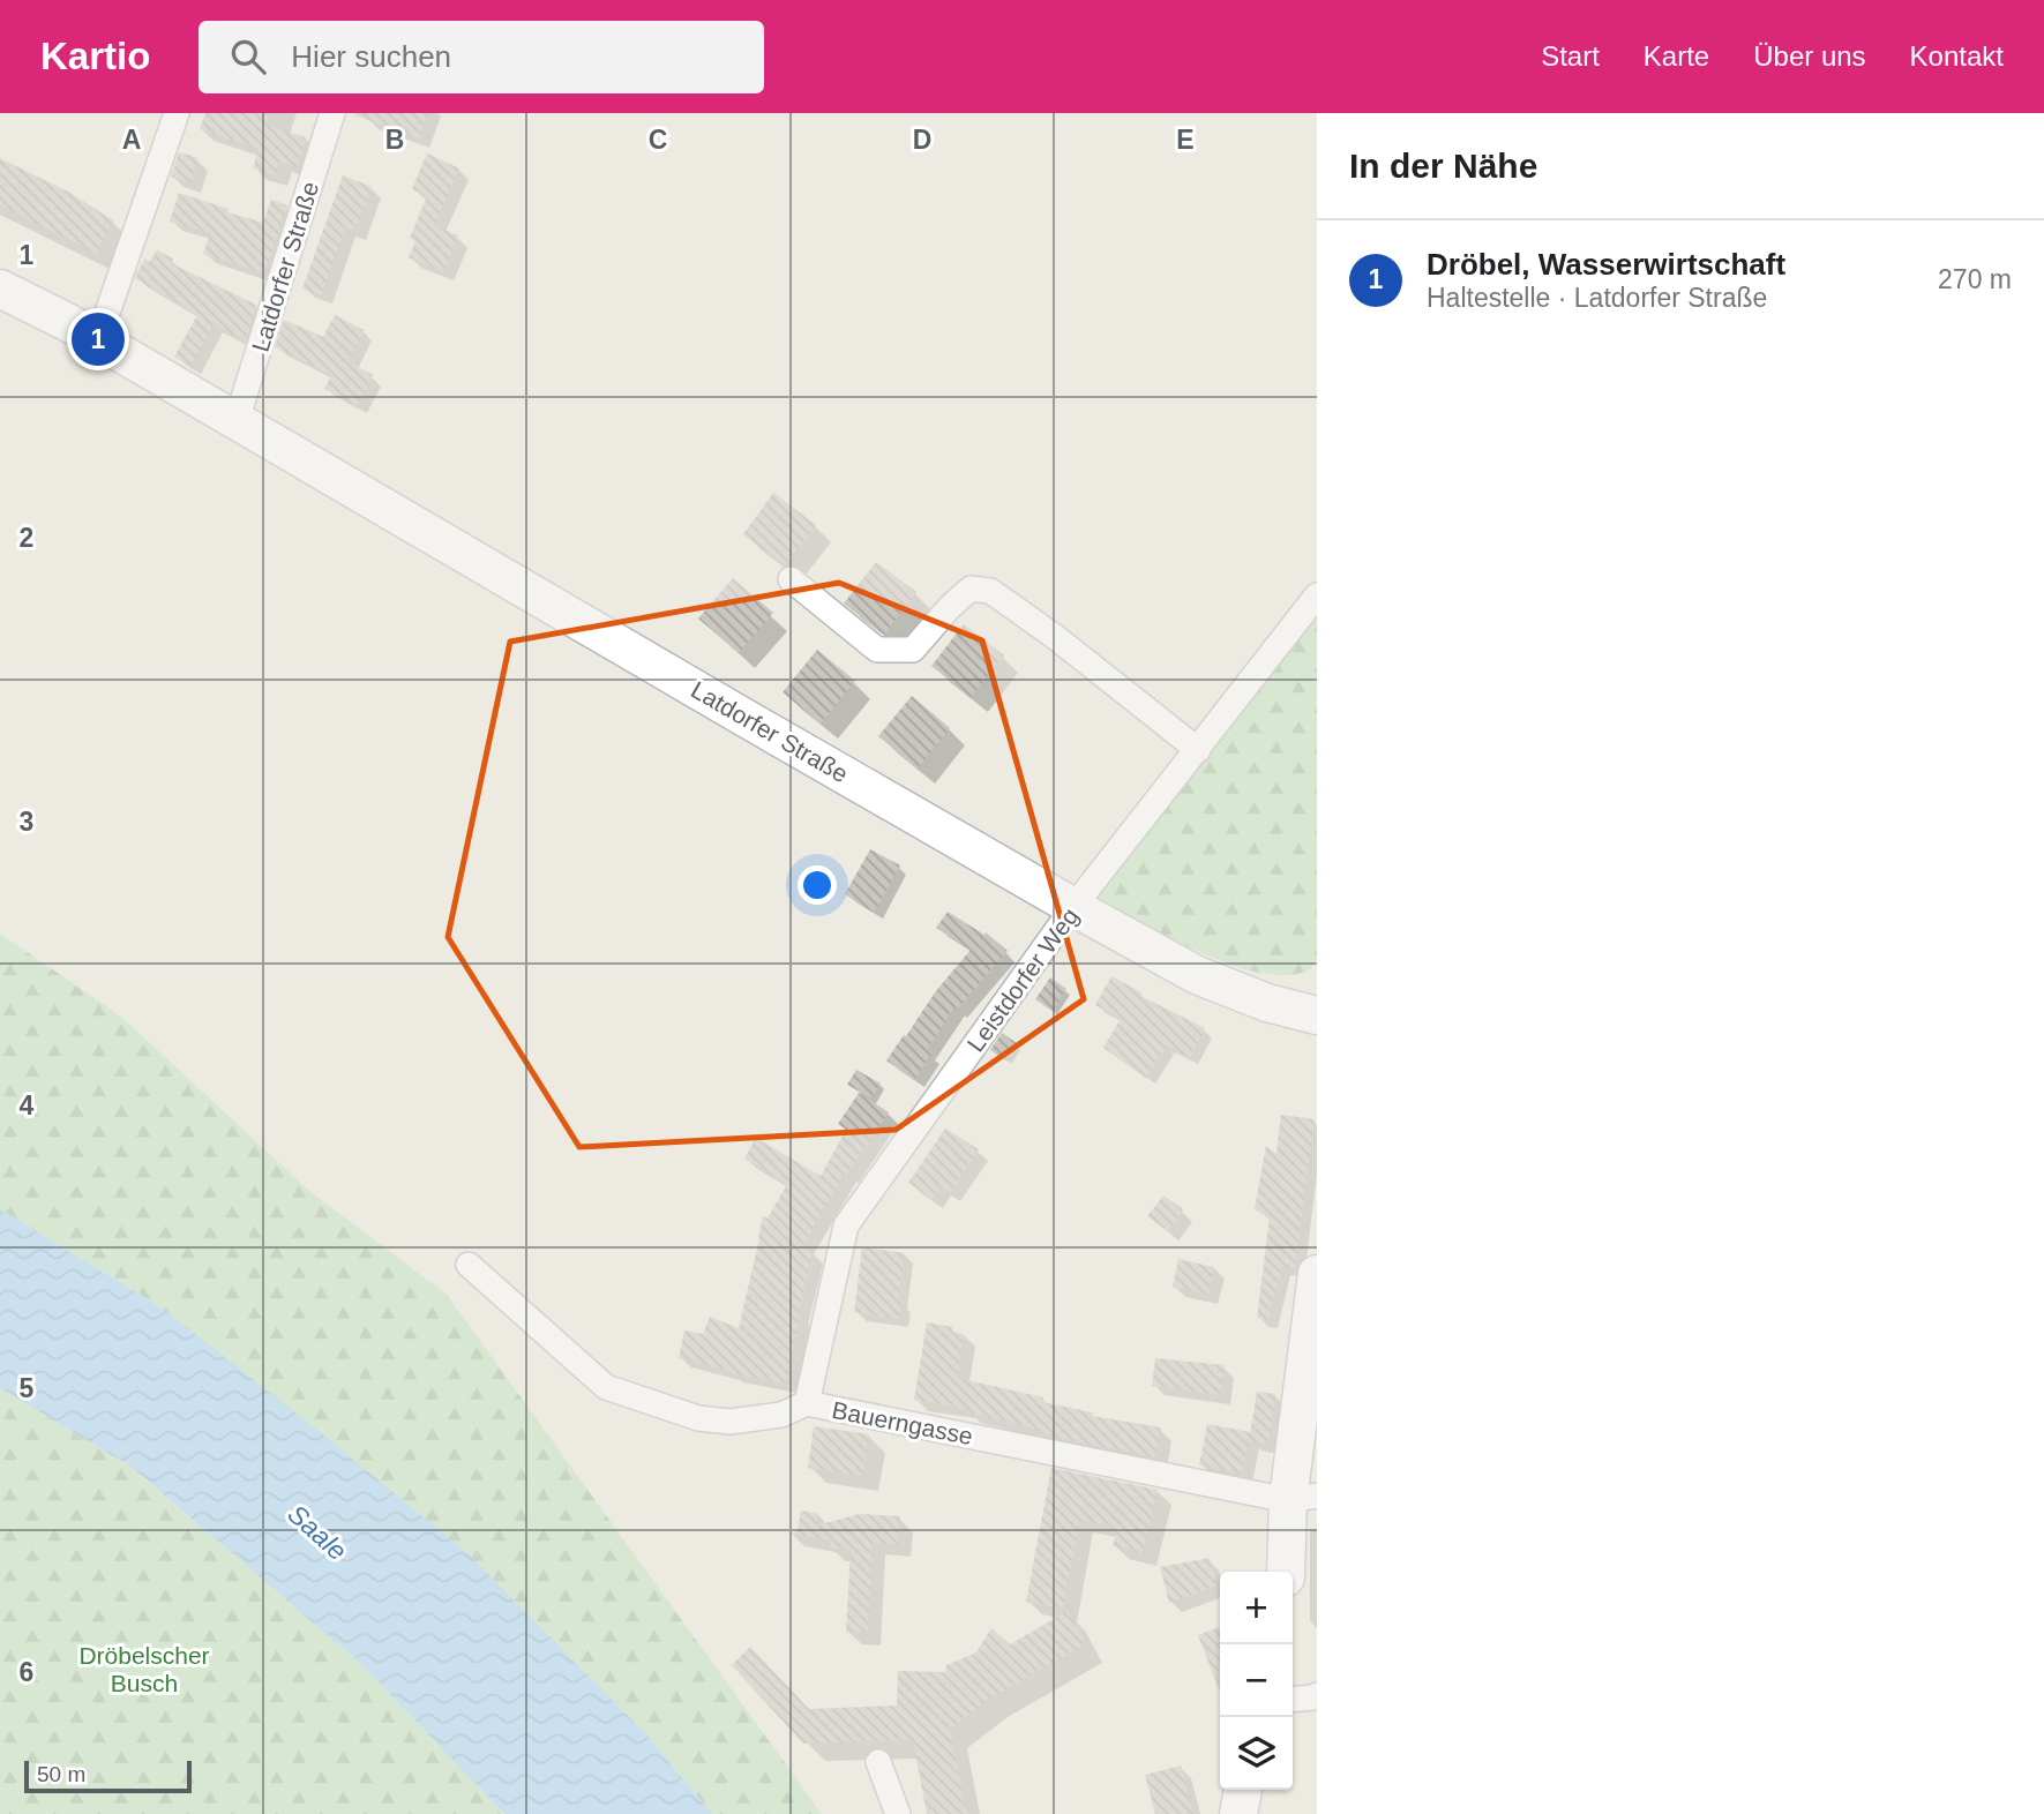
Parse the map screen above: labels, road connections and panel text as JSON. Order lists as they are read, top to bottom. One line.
{"streets":{"main road":["Latdorfer Straße"],"street":["Leistdorfer Weg","Bauerngasse"]},"crossings":[["Latdorfer Straße","Leistdorfer Weg"],["Leistdorfer Weg","Bauerngasse"]],"water":["Saale"],"parks":["Dröbelscher Busch"],"scale_bar":"50 m","page":{"header":"Kartio","search":"Hier suchen","nav":["Start","Karte","Über uns","Kontakt"],"heading":"In der Nähe","list":[{"mark":"1","name":"Dröbel, Wasserwirtschaft","note":"Haltestelle · Latdorfer Straße","value":"270 m"}],"pins":"1","map_buttons":["+","−"],"scale":"50 m"},"grid":{"columns":["A","B","C","D","E"],"rows":["1","2","3","4","5","6"]}}
